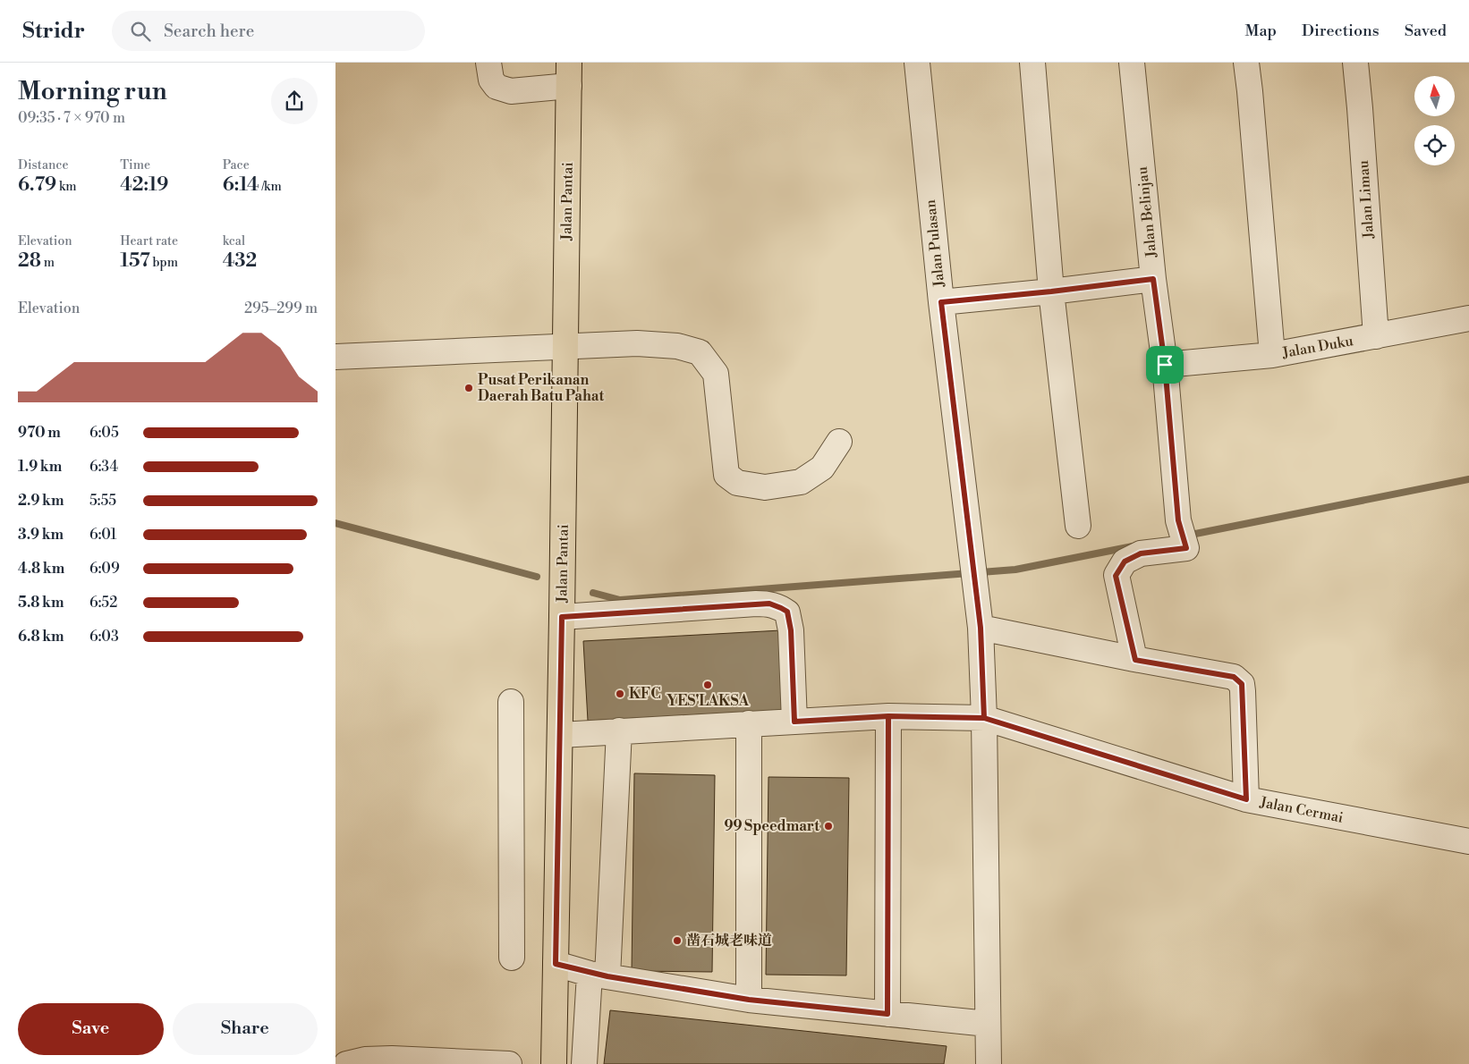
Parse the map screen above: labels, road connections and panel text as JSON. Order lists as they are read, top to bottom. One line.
{"streets":{"main road":["Jalan Pantai"],"street":["Jalan Limau","Jalan Belinjau","Jalan Pulasan","Jalan Duku","Jalan Cermai"]},"crossings":[["Jalan Limau","Jalan Duku"],["Jalan Pantai","Jalan Cermai"],["Jalan Belinjau","Jalan Duku"],["Jalan Pulasan","Jalan Cermai"]],"places":["Pusat Perikanan Daerah Batu Pahat","YES'LAKSA","KFC","99 Speedmart","凿石城老味道"],"north":"top","page":{"header":"Stridr","search":"Search here","nav":["Map","Directions","Saved"],"heading":["Morning run","09:35 · 7 × 970 m"],"stats":[["Distance","6.79 km"],["Time","42:19"],["Pace","6:14 /km"],["Elevation","28 m"],["Heart rate","157 bpm"],["kcal","432"]],"chart":["Elevation","295–299 m"],"list":[{"name":"970 m","note":"6:05"},{"name":"1.9 km","note":"6:34"},{"name":"2.9 km","note":"5:55"},{"name":"3.9 km","note":"6:01"},{"name":"4.8 km","note":"6:09"},{"name":"5.8 km","note":"6:52"},{"name":"6.8 km","note":"6:03"}],"buttons":["Save","Share"]}}
